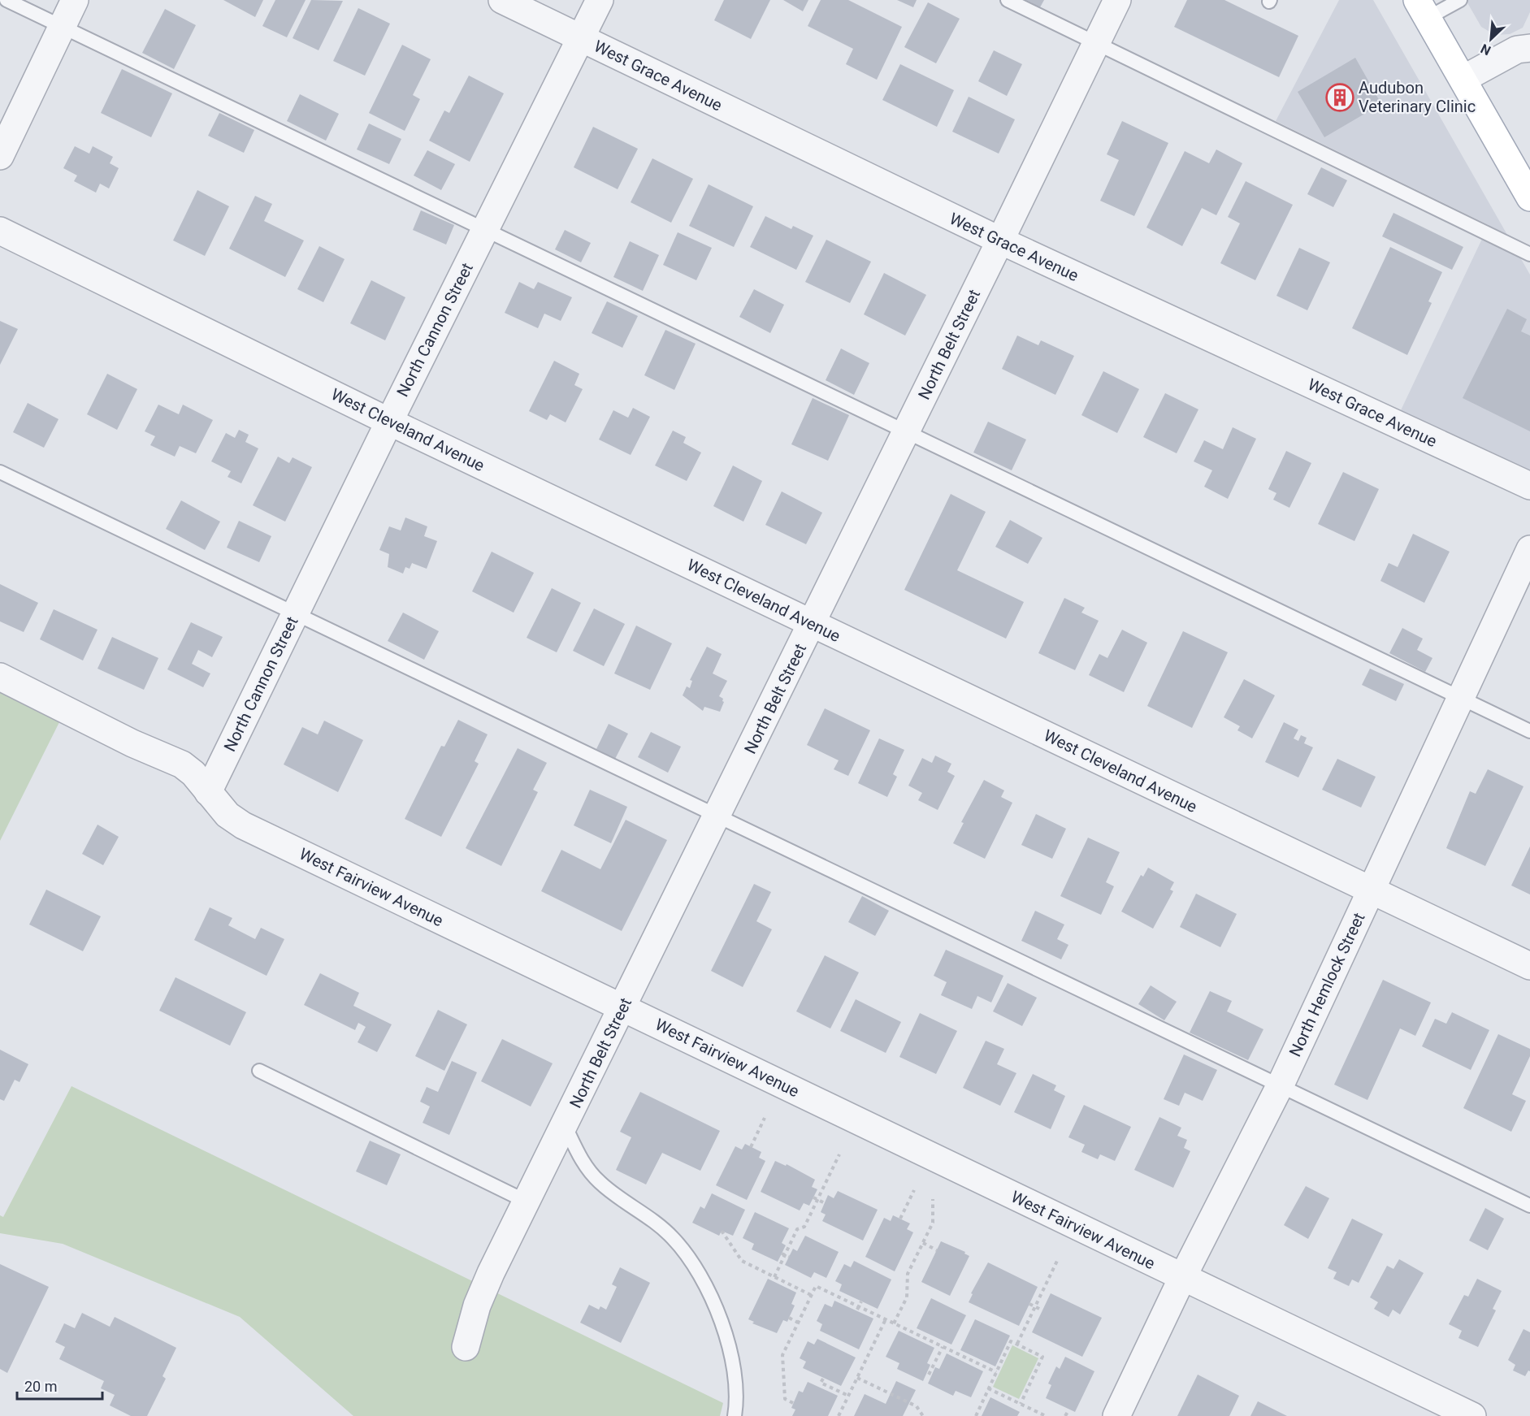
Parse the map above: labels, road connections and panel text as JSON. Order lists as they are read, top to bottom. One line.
{"streets":{"street":["West Grace Avenue","North Cannon Street","North Belt Street","West Cleveland Avenue","West Fairview Avenue","North Hemlock Street"]},"crossings":[["West Grace Avenue","North Cannon Street"],["West Grace Avenue","North Belt Street"],["North Cannon Street","West Cleveland Avenue"],["North Cannon Street","West Fairview Avenue"],["North Belt Street","West Cleveland Avenue"],["North Belt Street","West Fairview Avenue"],["West Cleveland Avenue","North Hemlock Street"],["West Fairview Avenue","North Hemlock Street"]],"places":{"building":["Audubon Veterinary Clinic"]},"scale_bar":"20 m","north":"bottom left"}
